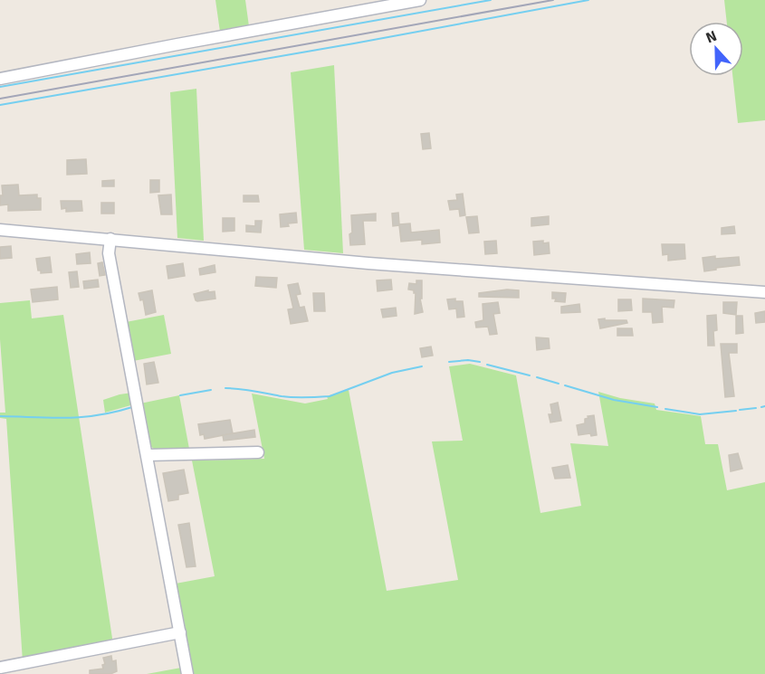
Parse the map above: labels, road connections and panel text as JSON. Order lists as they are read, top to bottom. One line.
{"north":"top"}
